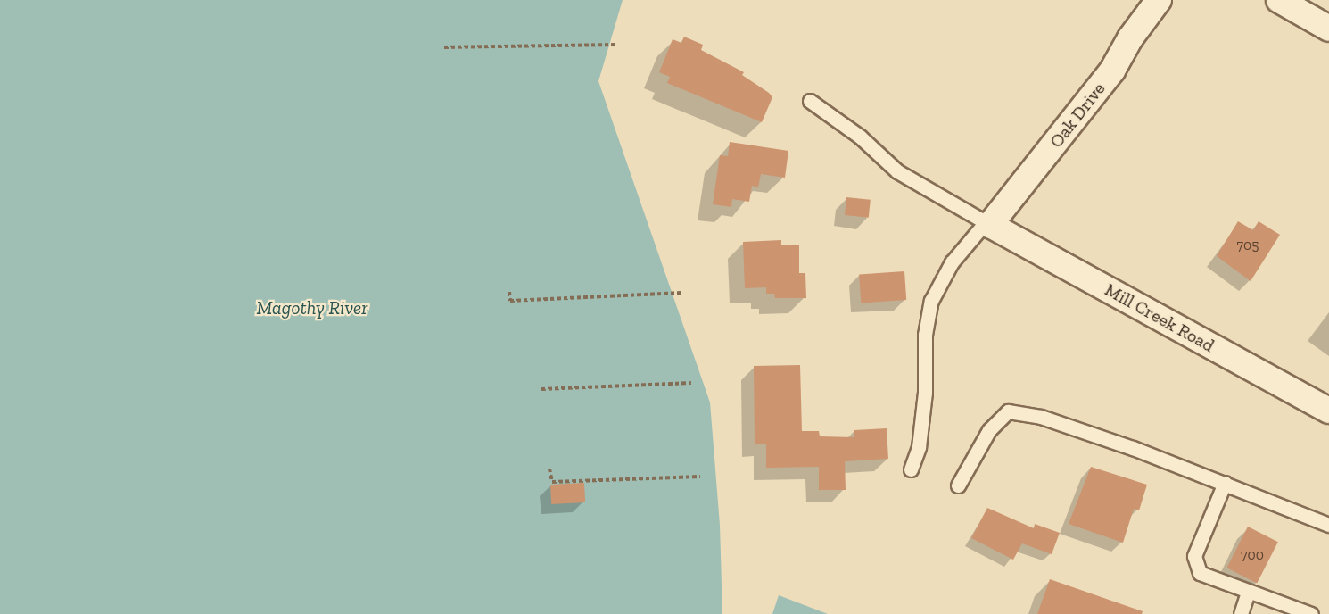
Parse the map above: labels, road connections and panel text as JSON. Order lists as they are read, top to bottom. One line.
{"streets":{"street":["Oak Drive","Mill Creek Road"]},"crossings":[["Oak Drive","Mill Creek Road"]],"water":["Magothy River"],"house_numbers":["705","700"]}
